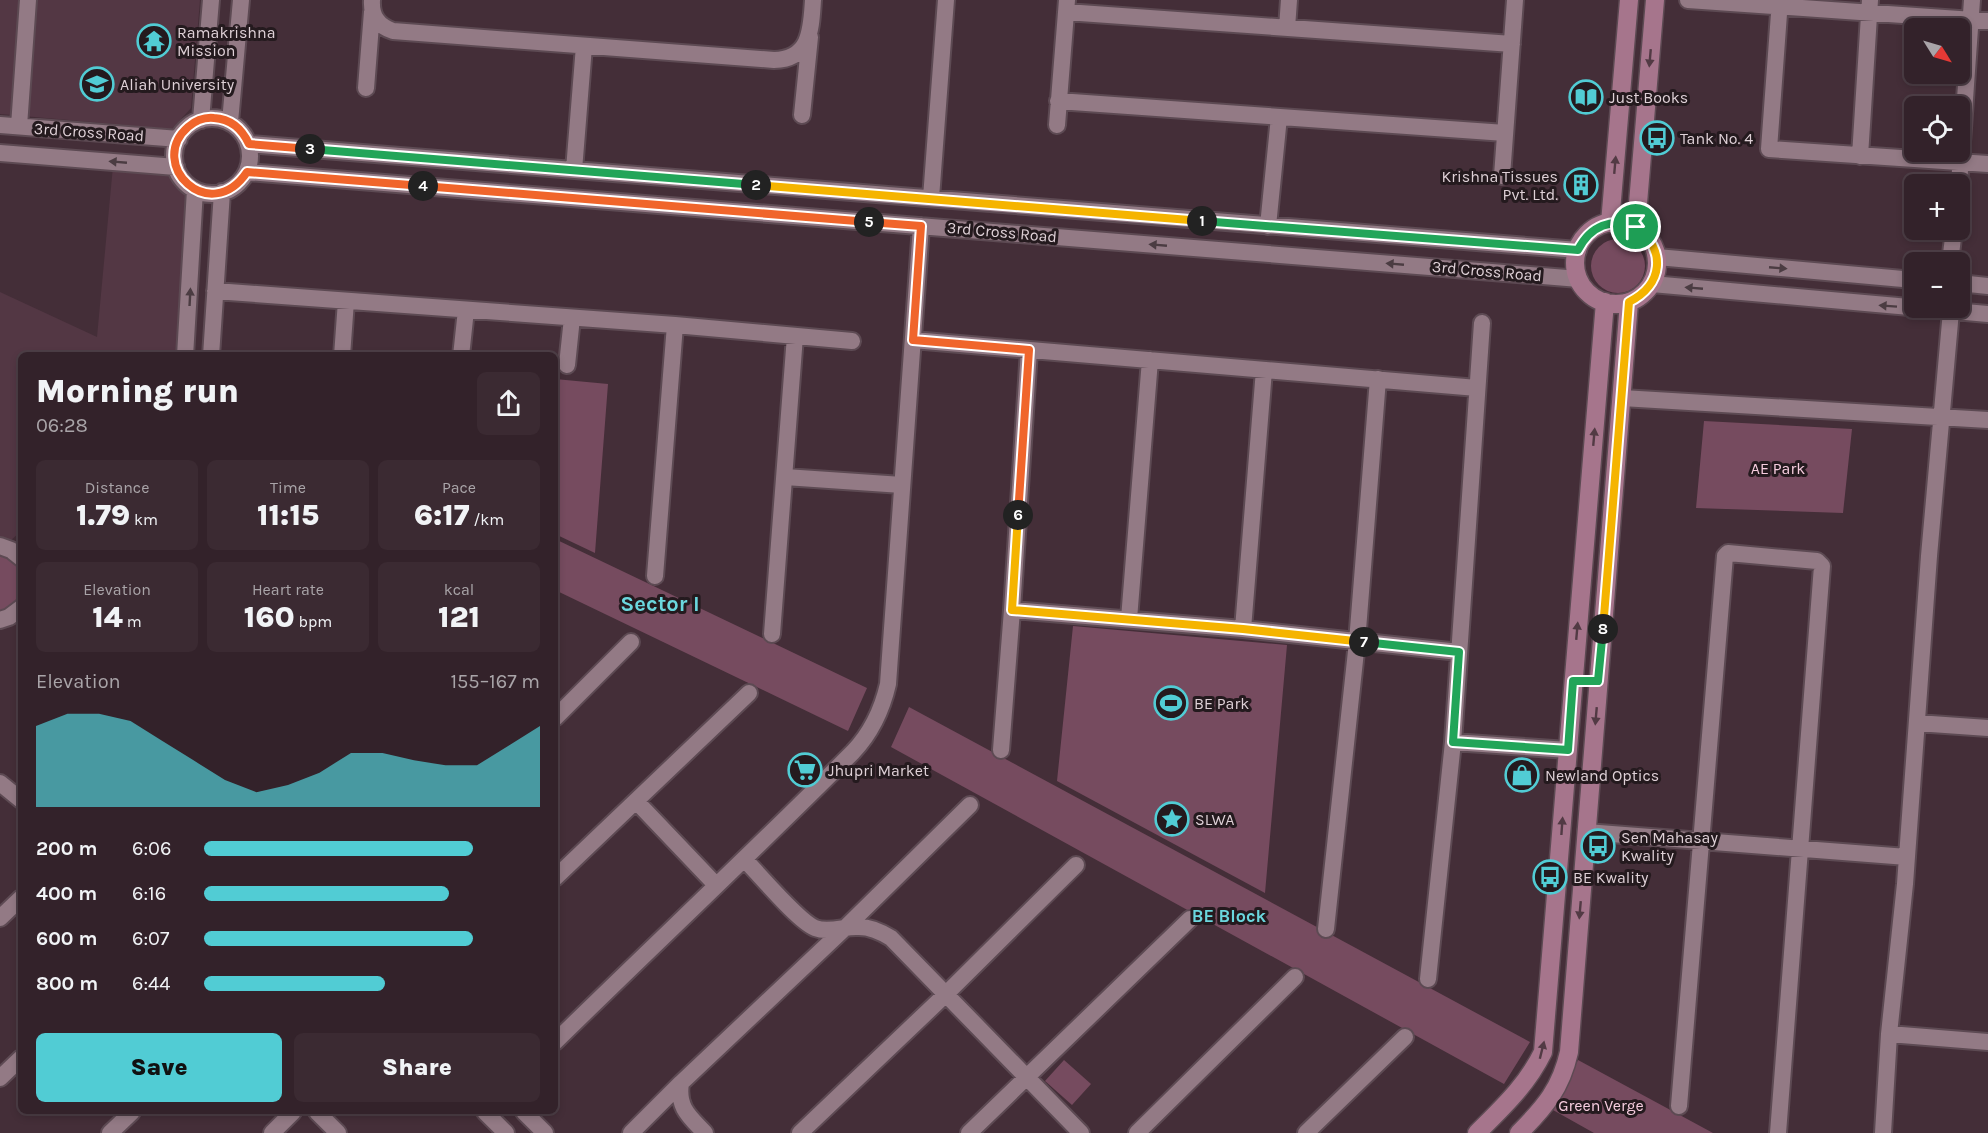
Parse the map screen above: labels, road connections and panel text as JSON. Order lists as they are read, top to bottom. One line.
{"streets":{"street":["3rd Cross Road"]},"districts":["Sector I","BE Block"],"parks":["AE Park","Green Verge"],"places":{"temple":["Ramakrishna Mission"],"school or university":["Aliah University"],"library":["Just Books"],"bus stop":["Tank No. 4","Sen Mahasay Kwality","BE Kwality"],"building":["Krishna Tissues Pvt. Ltd."],"sports":["BE Park"],"supermarket":["Jhupri Market"],"shop":["Newland Optics"],"place":["SLWA"]},"north":"bottom right","page":{"map_buttons":["+","−"],"pins":["3","2","4","1","5","6","8","7"],"heading":["Morning run","06:28"],"stats":[["Distance","1.79 km"],["Time","11:15"],["Pace","6:17 /km"],["Elevation","14 m"],["Heart rate","160 bpm"],["kcal","121"]],"chart":["Elevation","155–167 m"],"list":[{"name":"200 m","note":"6:06"},{"name":"400 m","note":"6:16"},{"name":"600 m","note":"6:07"},{"name":"800 m","note":"6:44"}],"buttons":["Save","Share"]}}
